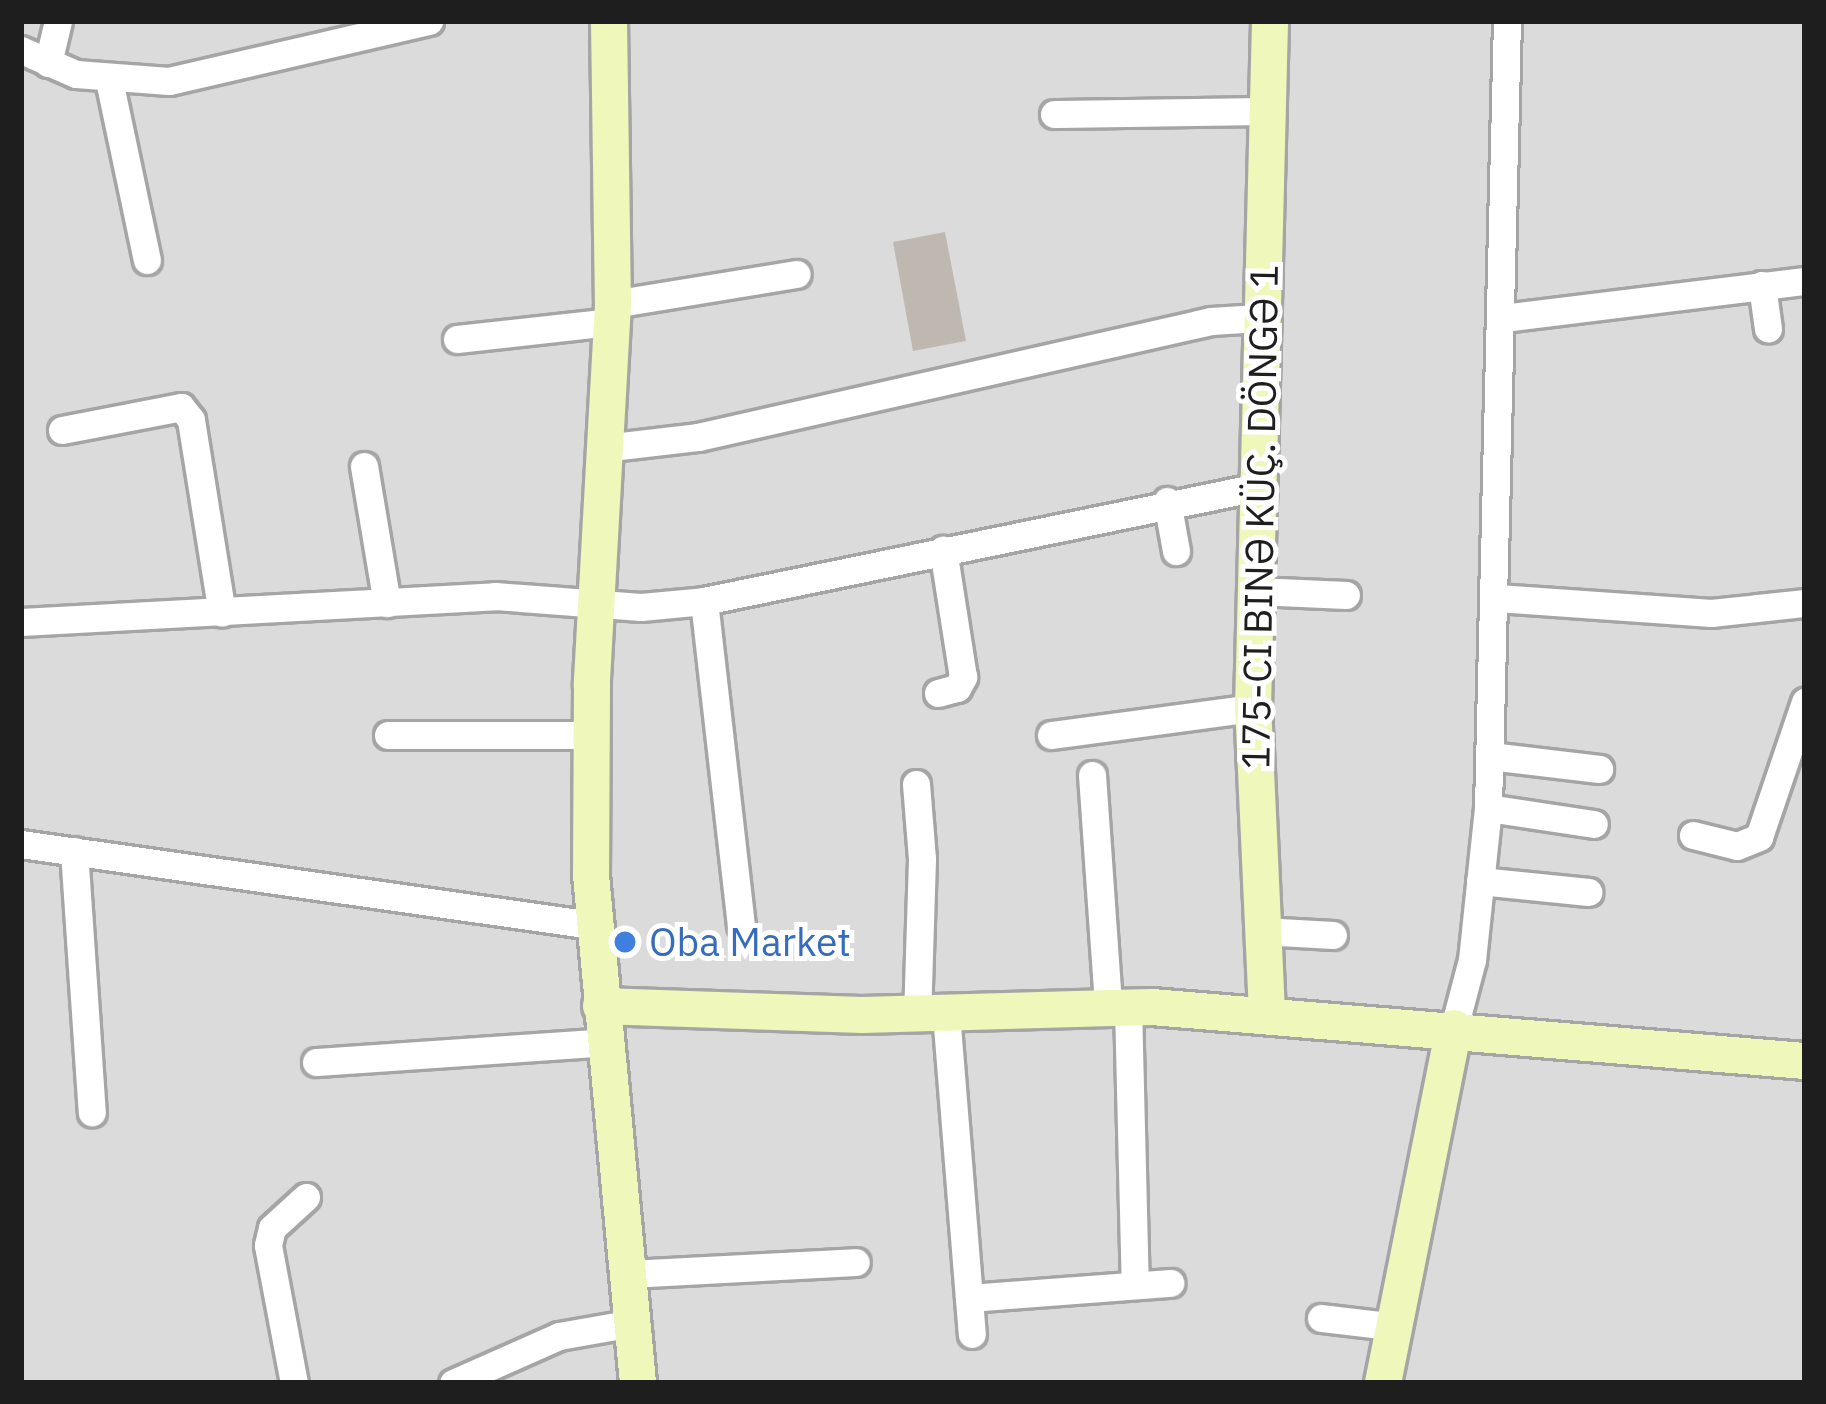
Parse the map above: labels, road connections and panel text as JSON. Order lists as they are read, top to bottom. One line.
{"places":["Oba Market"]}
